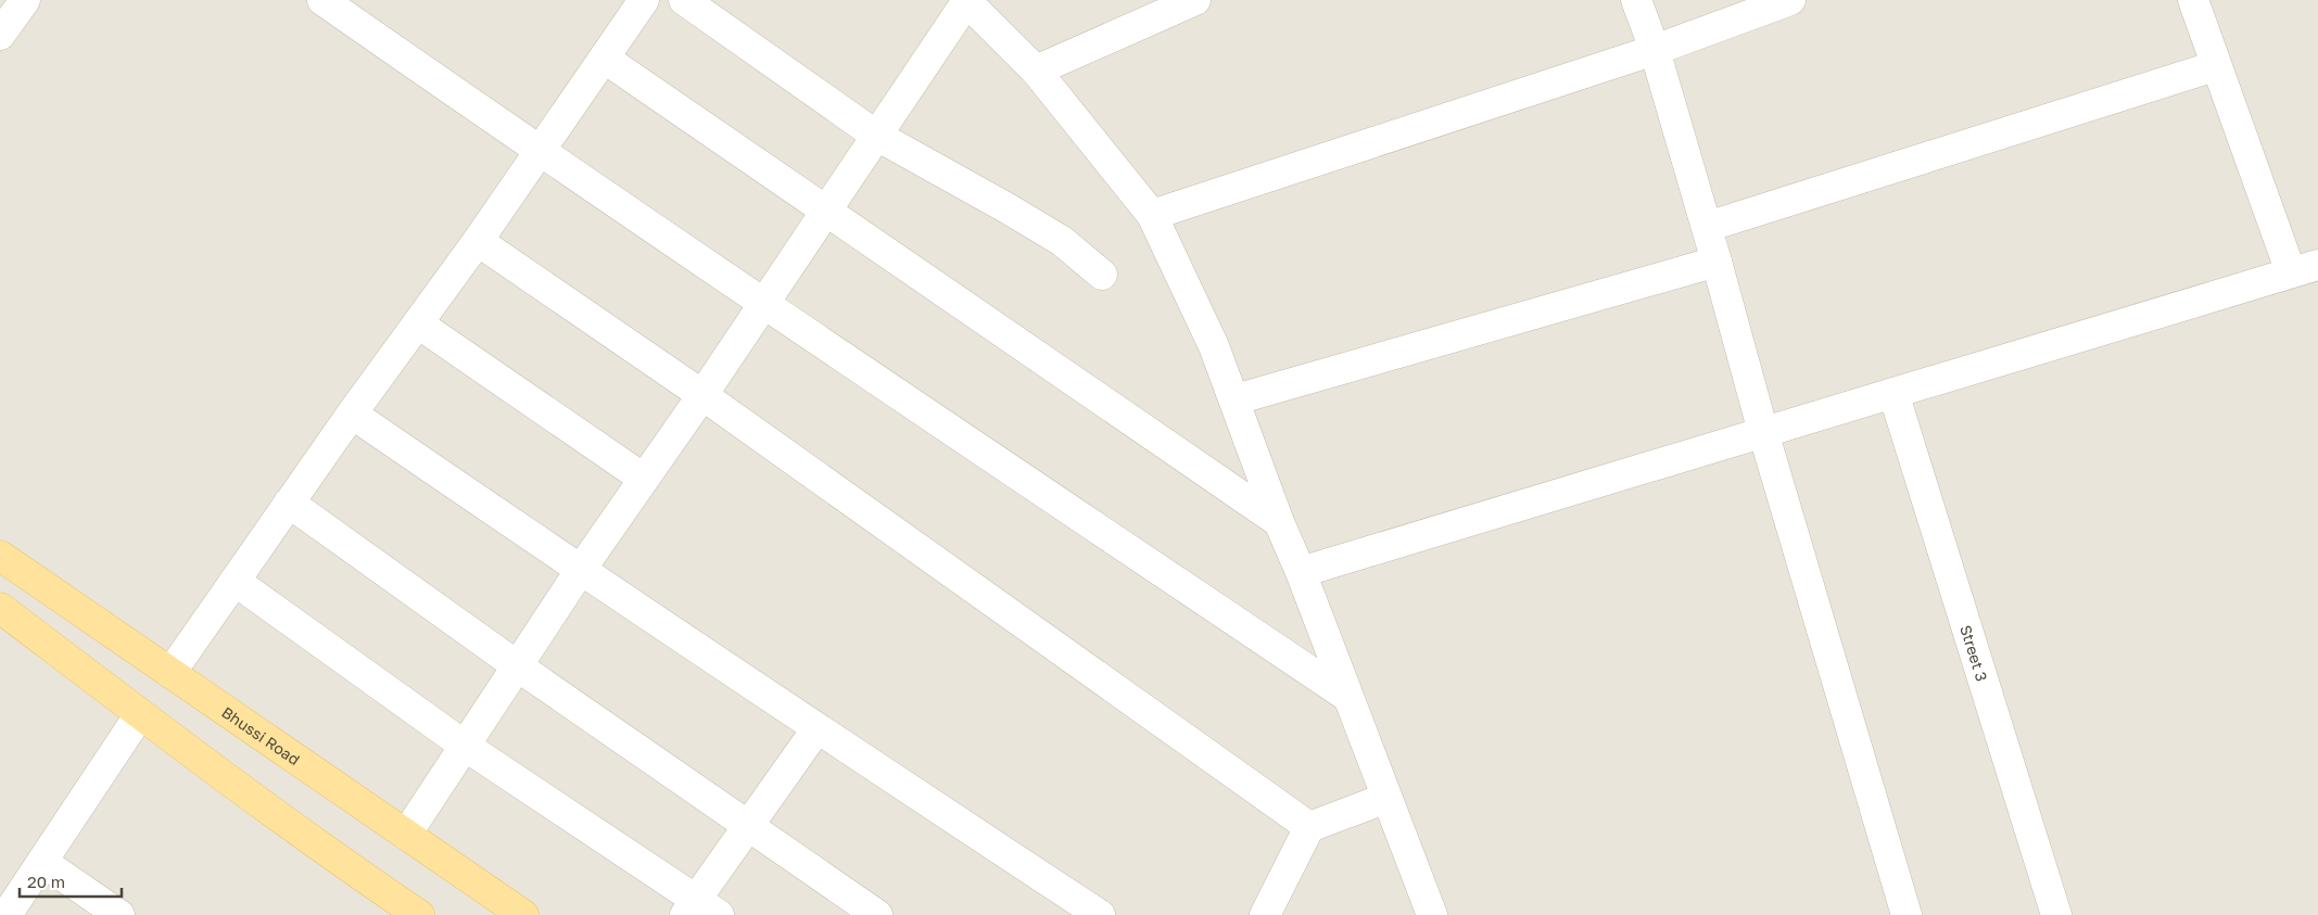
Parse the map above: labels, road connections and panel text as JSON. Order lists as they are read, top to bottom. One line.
{"streets":{"main road":["Bhussi Road"],"street":["Street 3"]},"scale_bar":"20 m"}
